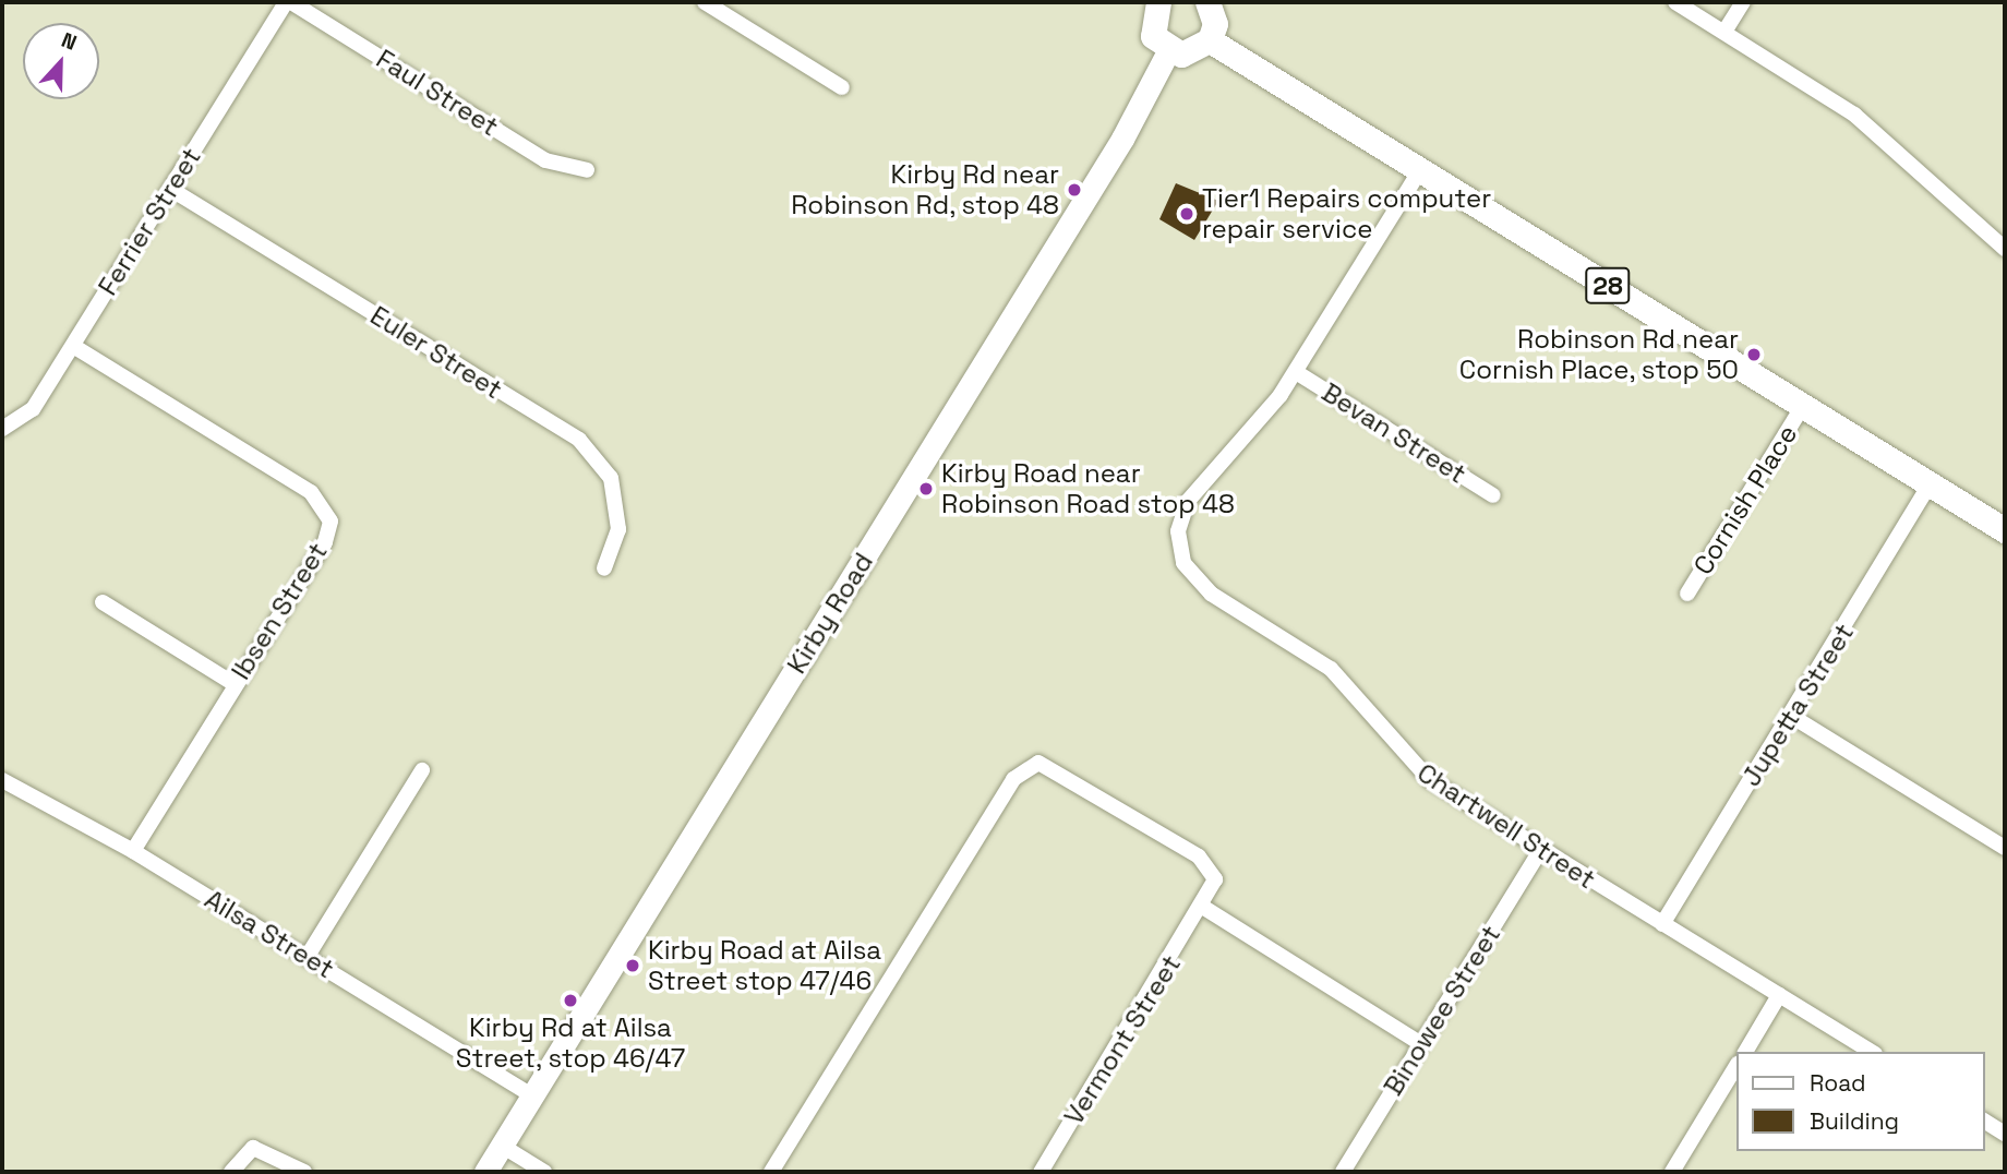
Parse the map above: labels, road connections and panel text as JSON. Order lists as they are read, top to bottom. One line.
{"streets":{"main road":["28"],"street":["Faul Street","Ferrier Street","Euler Street","Bevan Street","Cornish Place","Ibsen Street","Kirby Road","Jupetta Street","Chartwell Street","Ailsa Street","Binowee Street","Vermont Street"]},"crossings":[["Faul Street","Ferrier Street"],["Ferrier Street","Euler Street"],["Ferrier Street","Ibsen Street"],["28","Cornish Place"],["28","Jupetta Street"],["28","Chartwell Street"],["Bevan Street","Chartwell Street"],["Ibsen Street","Ailsa Street"],["Kirby Road","Ailsa Street"],["Jupetta Street","Chartwell Street"],["Chartwell Street","Binowee Street"]],"places":["Kirby Rd near Robinson Rd, stop 48","Tier1 Repairs computer repair service","Robinson Rd near Cornish Place, stop 50","Kirby Road near Robinson Road stop 48","Kirby Road at Ailsa Street stop 47/46","Kirby Rd at Ailsa Street, stop 46/47"],"legend":["Road","Building"],"north":"top"}
